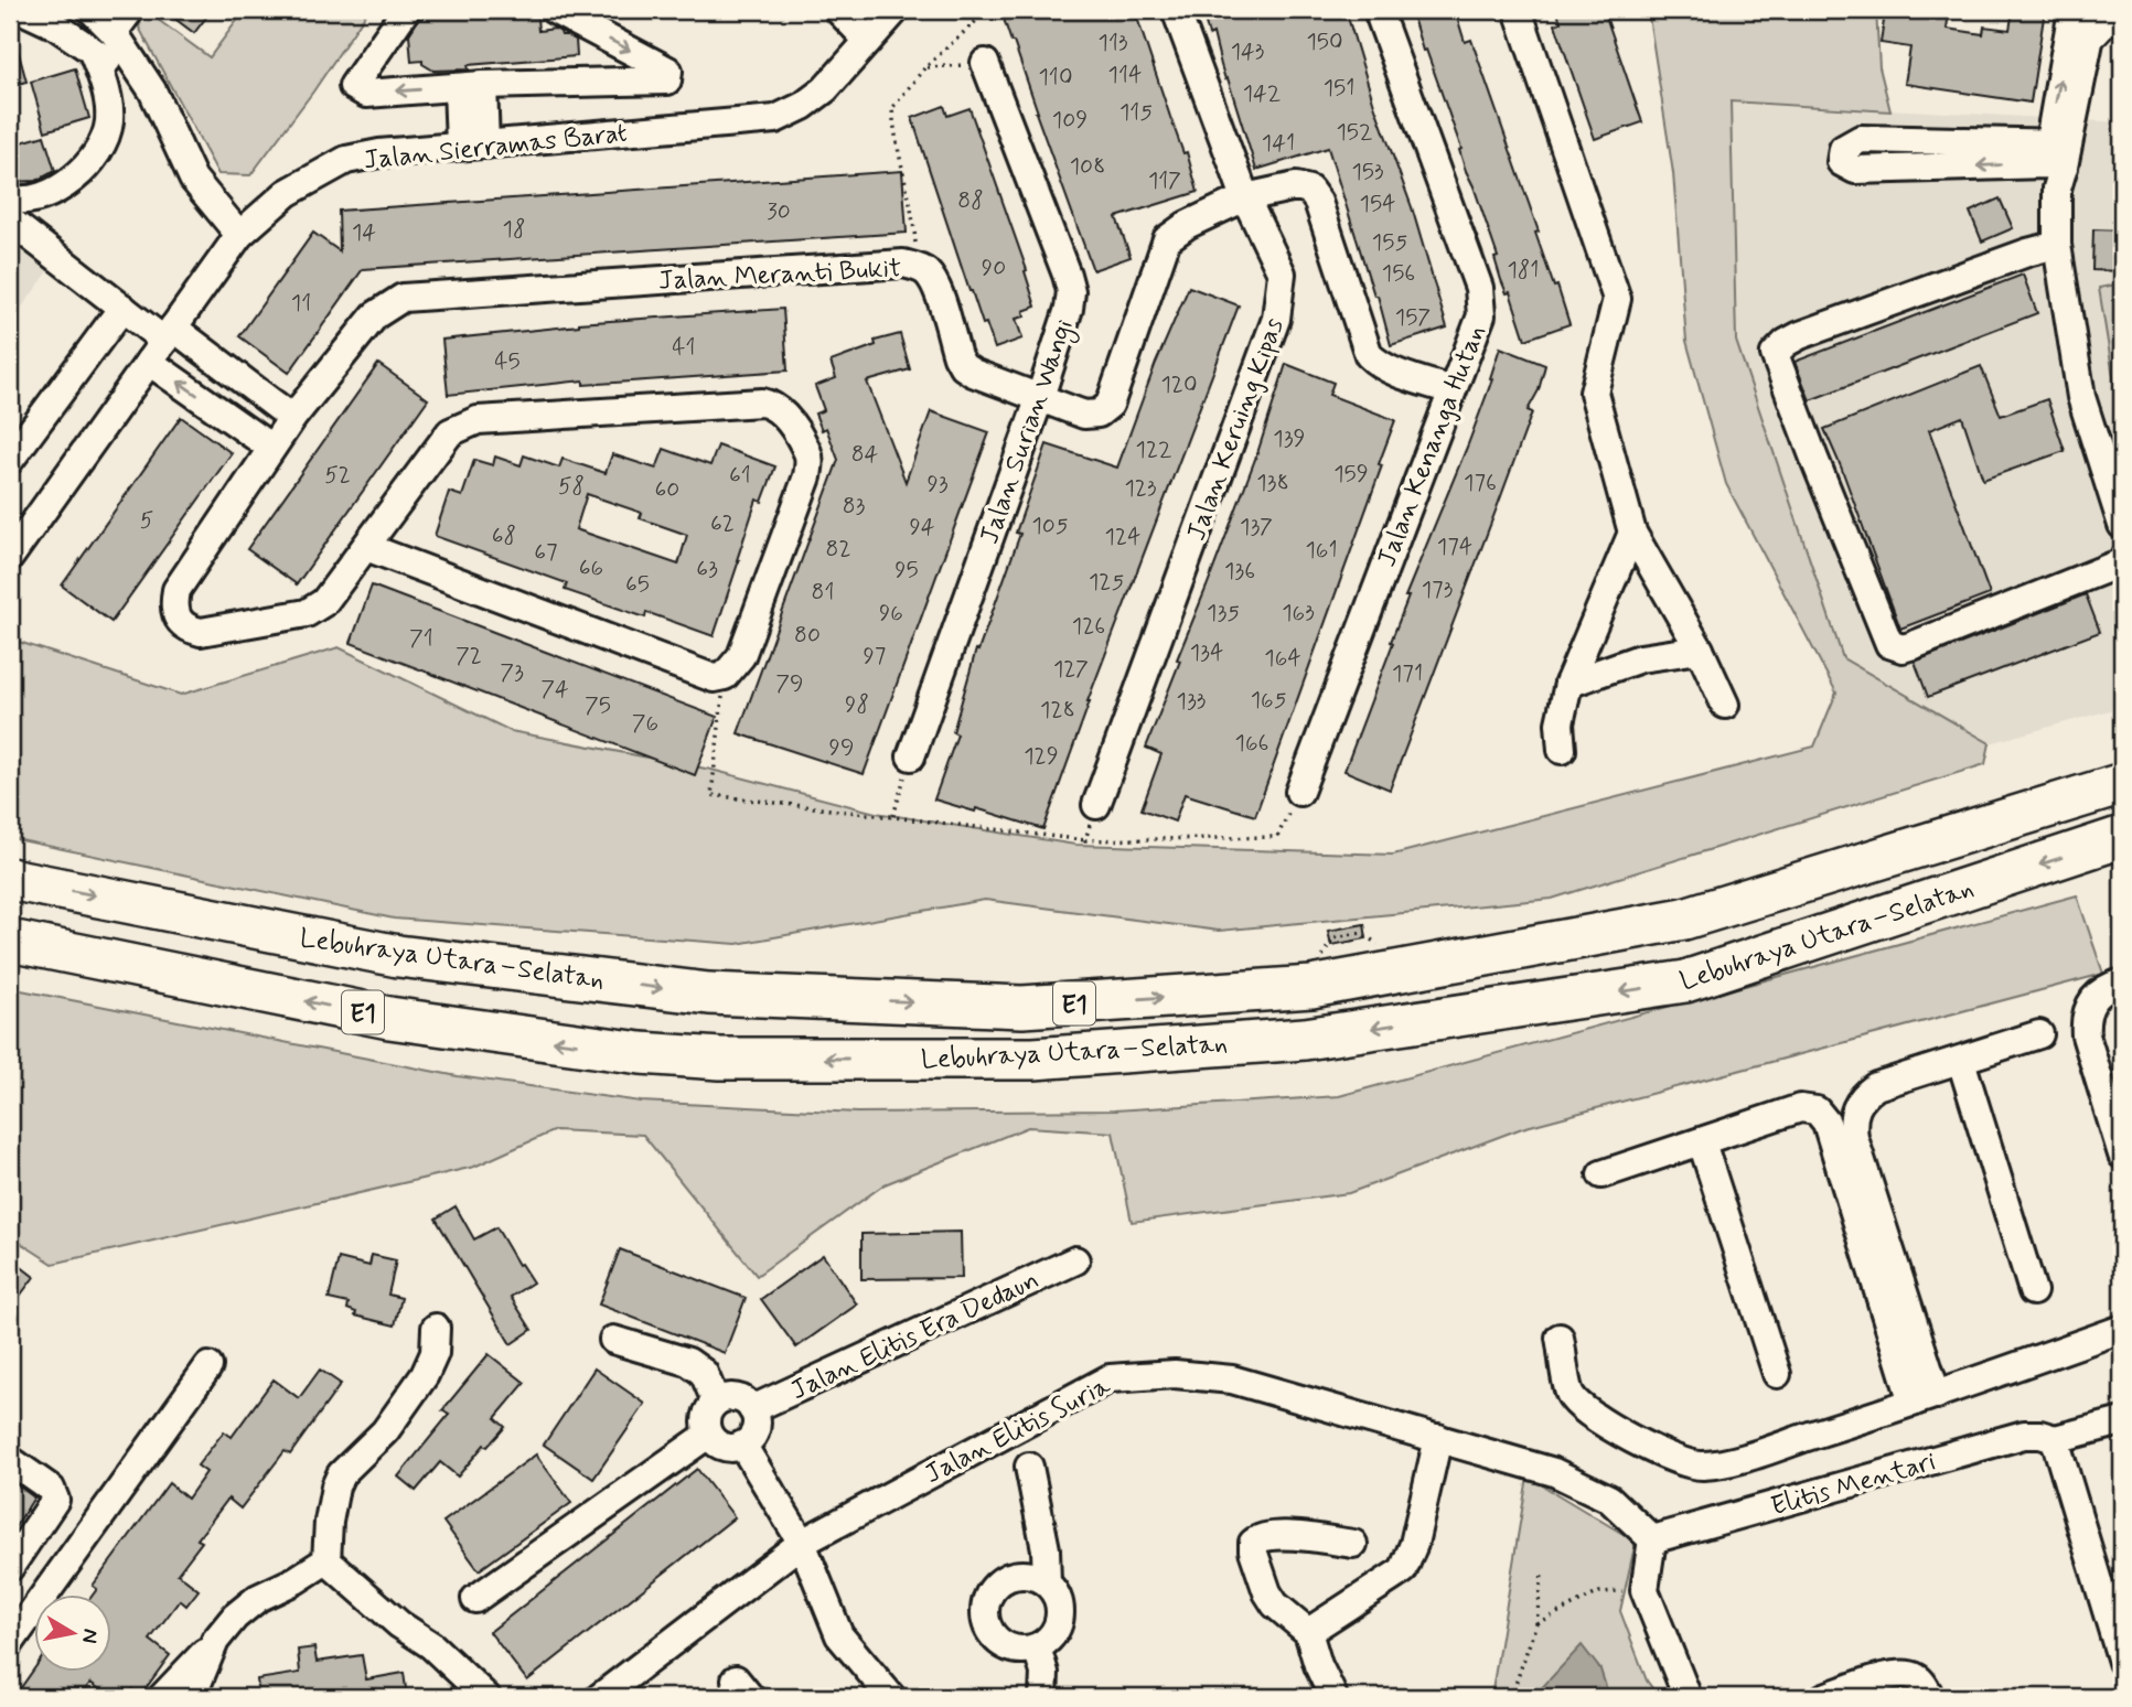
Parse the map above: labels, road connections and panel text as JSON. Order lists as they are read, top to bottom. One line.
{"streets":{"highway":["Lebuhraya Utara–Selatan","E1"],"street":["Jalan Sierramas Barat","Jalan Meranti Bukit","Jalan Keruing Kipas","Jalan Surian Wangi","Jalan Kenanga Hutan","Jalan Elitis Era Dedaun","Jalan Elitis Suria","Elitis Mentari"]},"crossings":[["Jalan Meranti Bukit","Jalan Keruing Kipas"],["Jalan Meranti Bukit","Jalan Surian Wangi"],["Jalan Meranti Bukit","Jalan Kenanga Hutan"],["Jalan Elitis Suria","Elitis Mentari"]],"house_numbers":["150","113","143","114","110","151","142","115","109","152","141","108","153","117","88","154","30","18","14","155","90","181","156","11","157","41","45","120","139","122","84","159","52","61","138","176","93","58","123","60","83","5","62","105","94","137","68","124","174","82","161","67","66","63","95","136","125","65","173","81","96","135","163","126","80","71","134","72","97","164","127","73","171","79","74","165","133","98","75","128","76","166","99","129"],"north":"right"}
